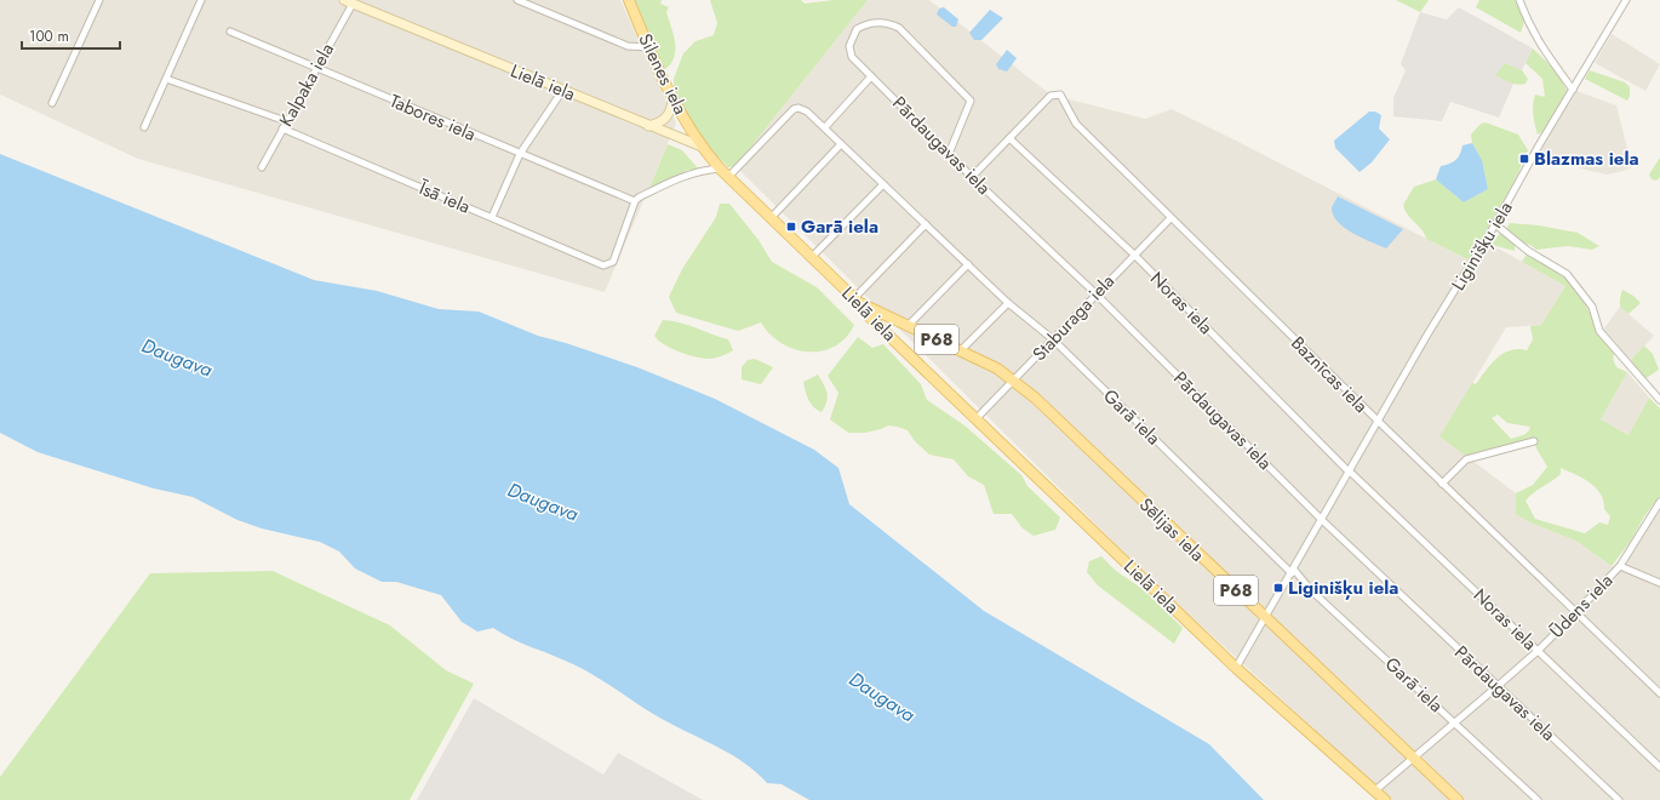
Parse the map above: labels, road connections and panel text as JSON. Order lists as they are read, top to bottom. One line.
{"streets":{"main road":["Silenes iela","Lielā iela","P68","Sēlijas iela"],"street":["Kalpaka iela","Tabores iela","Pārdaugavas iela","Īsā iela","Liginišķu iela","Noras iela","Staburaga iela","Baznīcas iela","Garā iela","Ūdens iela"]},"crossings":[["Silenes iela","Lielā iela"],["Lielā iela","Kalpaka iela"],["Lielā iela","Liginišķu iela"],["Lielā iela","Staburaga iela"],["Lielā iela","Garā iela"],["Lielā iela","Sēlijas iela"],["Lielā iela","Ūdens iela"],["Kalpaka iela","Tabores iela"],["Kalpaka iela","Īsā iela"],["Tabores iela","Īsā iela"],["Pārdaugavas iela","Liginišķu iela"],["Pārdaugavas iela","Staburaga iela"],["Pārdaugavas iela","Ūdens iela"],["Liginišķu iela","Noras iela"],["Liginišķu iela","Baznīcas iela"],["Liginišķu iela","Garā iela"],["Liginišķu iela","Sēlijas iela"],["Noras iela","Staburaga iela"],["Noras iela","Baznīcas iela"],["Noras iela","Ūdens iela"],["Staburaga iela","Baznīcas iela"],["Staburaga iela","Garā iela"],["Staburaga iela","Sēlijas iela"],["Baznīcas iela","Ūdens iela"],["Garā iela","Ūdens iela"],["Sēlijas iela","Ūdens iela"]],"water":["Daugava"],"places":{"transit":["Blazmas iela","Garā iela","Liginišķu iela"]},"scale_bar":"100 m"}
